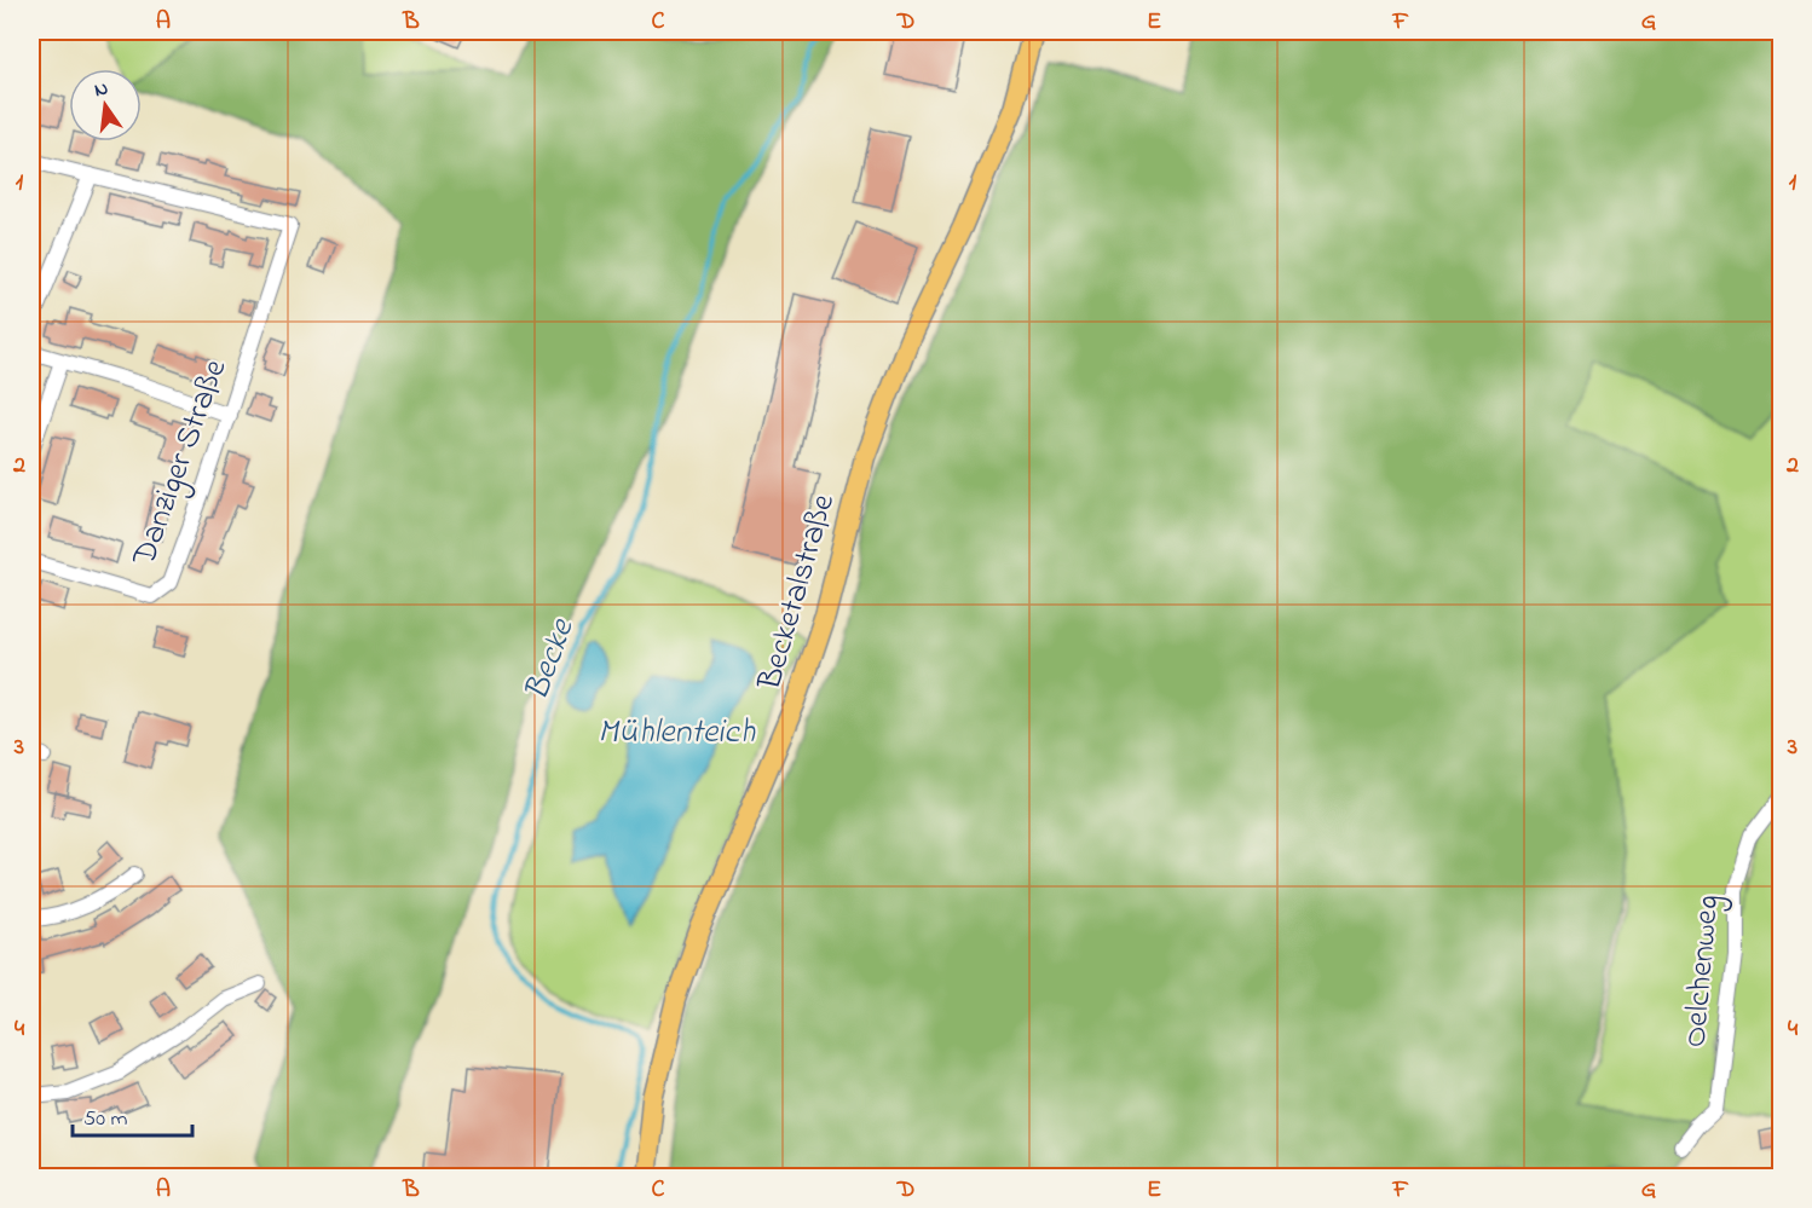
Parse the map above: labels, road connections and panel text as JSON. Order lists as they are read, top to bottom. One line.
{"streets":{"main road":["Becketalstraße"],"street":["Danziger Straße","Oelchenweg"]},"water":["Becke","Mühlenteich"],"scale_bar":"50 m","north":"top","grid":{"columns":["A","B","C","D","E","F","G"],"rows":["1","2","3","4"]}}
